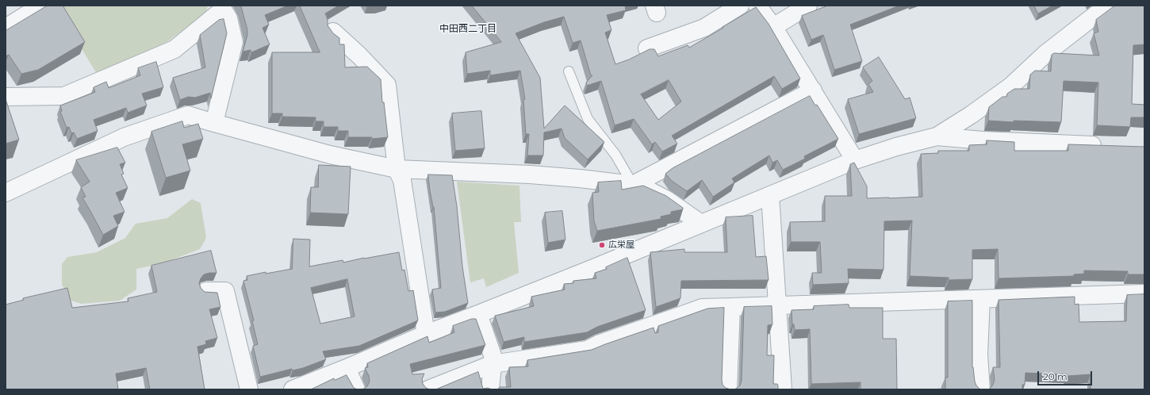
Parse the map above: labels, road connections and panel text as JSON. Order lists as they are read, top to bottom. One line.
{"districts":["中田西二丁目"],"places":["広栄屋"],"scale_bar":"20 m"}
